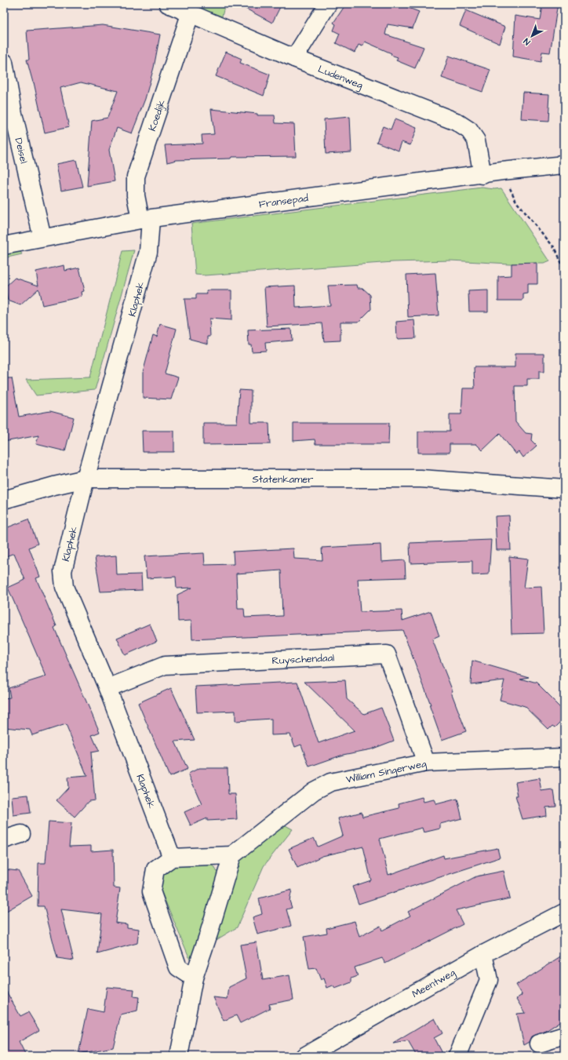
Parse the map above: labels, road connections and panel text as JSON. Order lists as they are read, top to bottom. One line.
{"streets":{"street":["Ludenweg","Koedijk","Deisel","Fransepad","Klaphek","Statenkamer","Ruyschendaal","William Singerweg","Meentweg"]},"crossings":[["Ludenweg","Koedijk"],["Ludenweg","Fransepad"],["Koedijk","Fransepad"],["Koedijk","Klaphek"],["Deisel","Fransepad"],["Fransepad","Klaphek"],["Klaphek","Statenkamer"],["Klaphek","Ruyschendaal"],["Ruyschendaal","William Singerweg"]],"north":"bottom left"}
